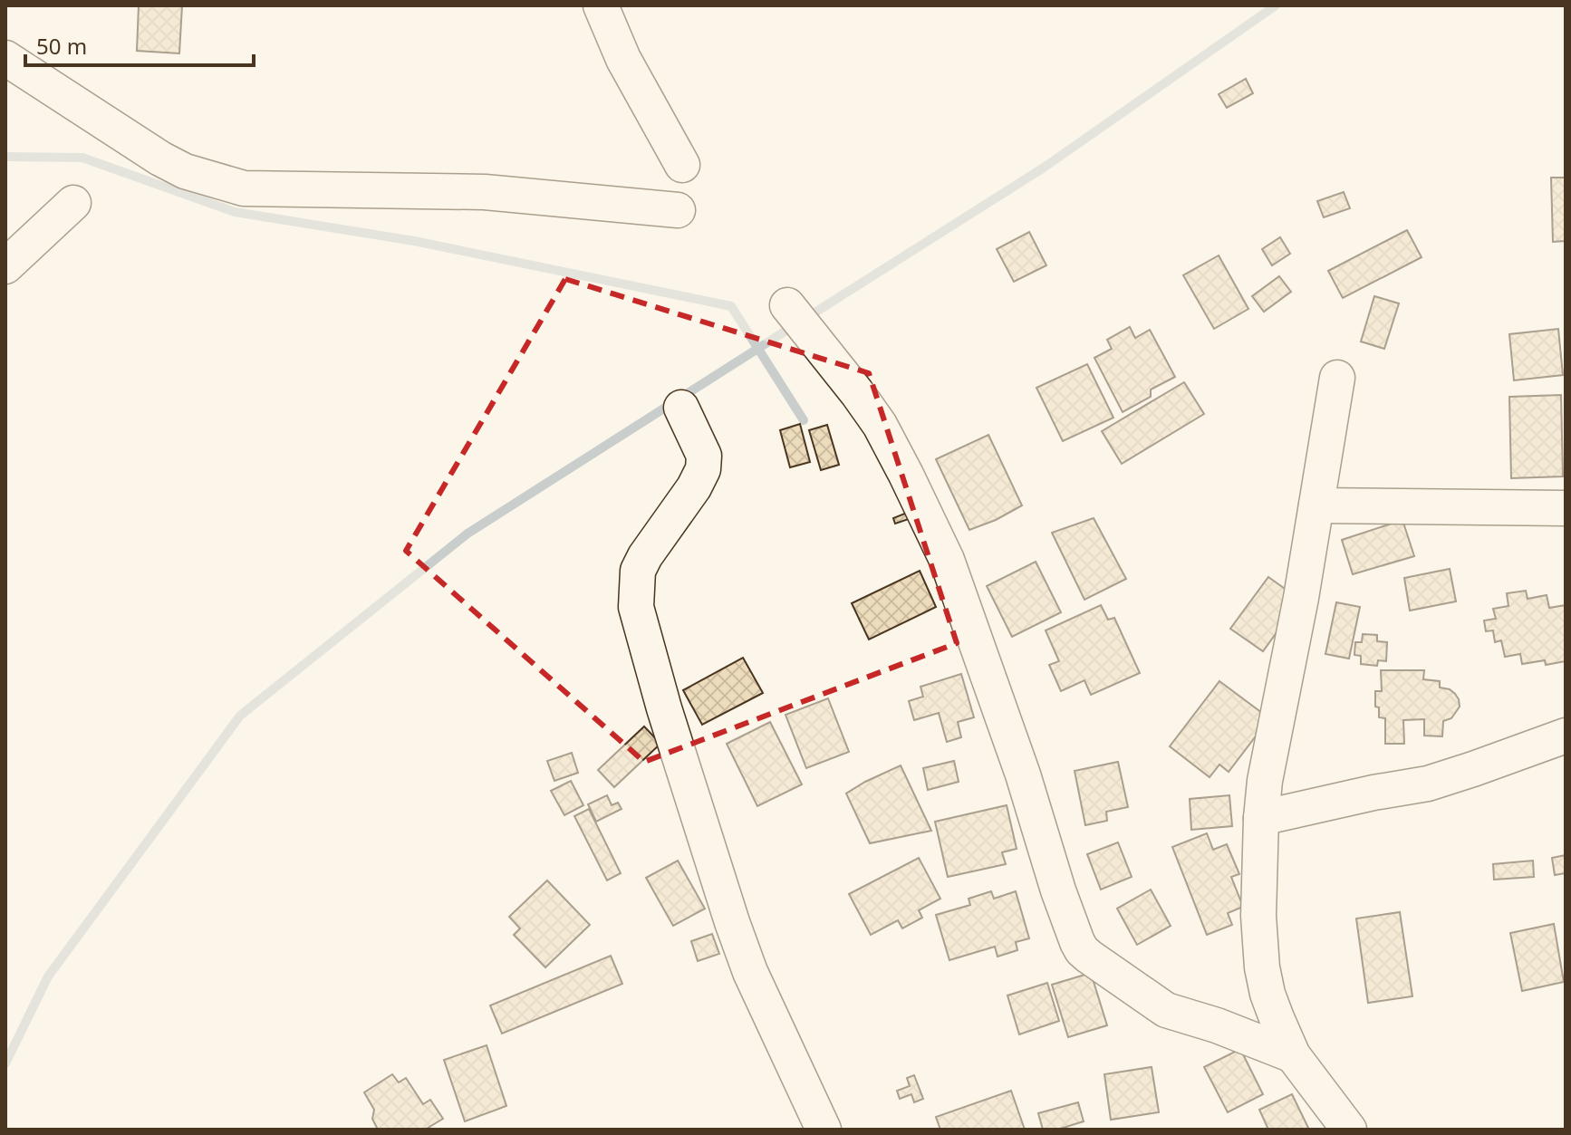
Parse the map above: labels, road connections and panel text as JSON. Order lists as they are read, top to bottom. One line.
{"scale_bar":"50 m"}
